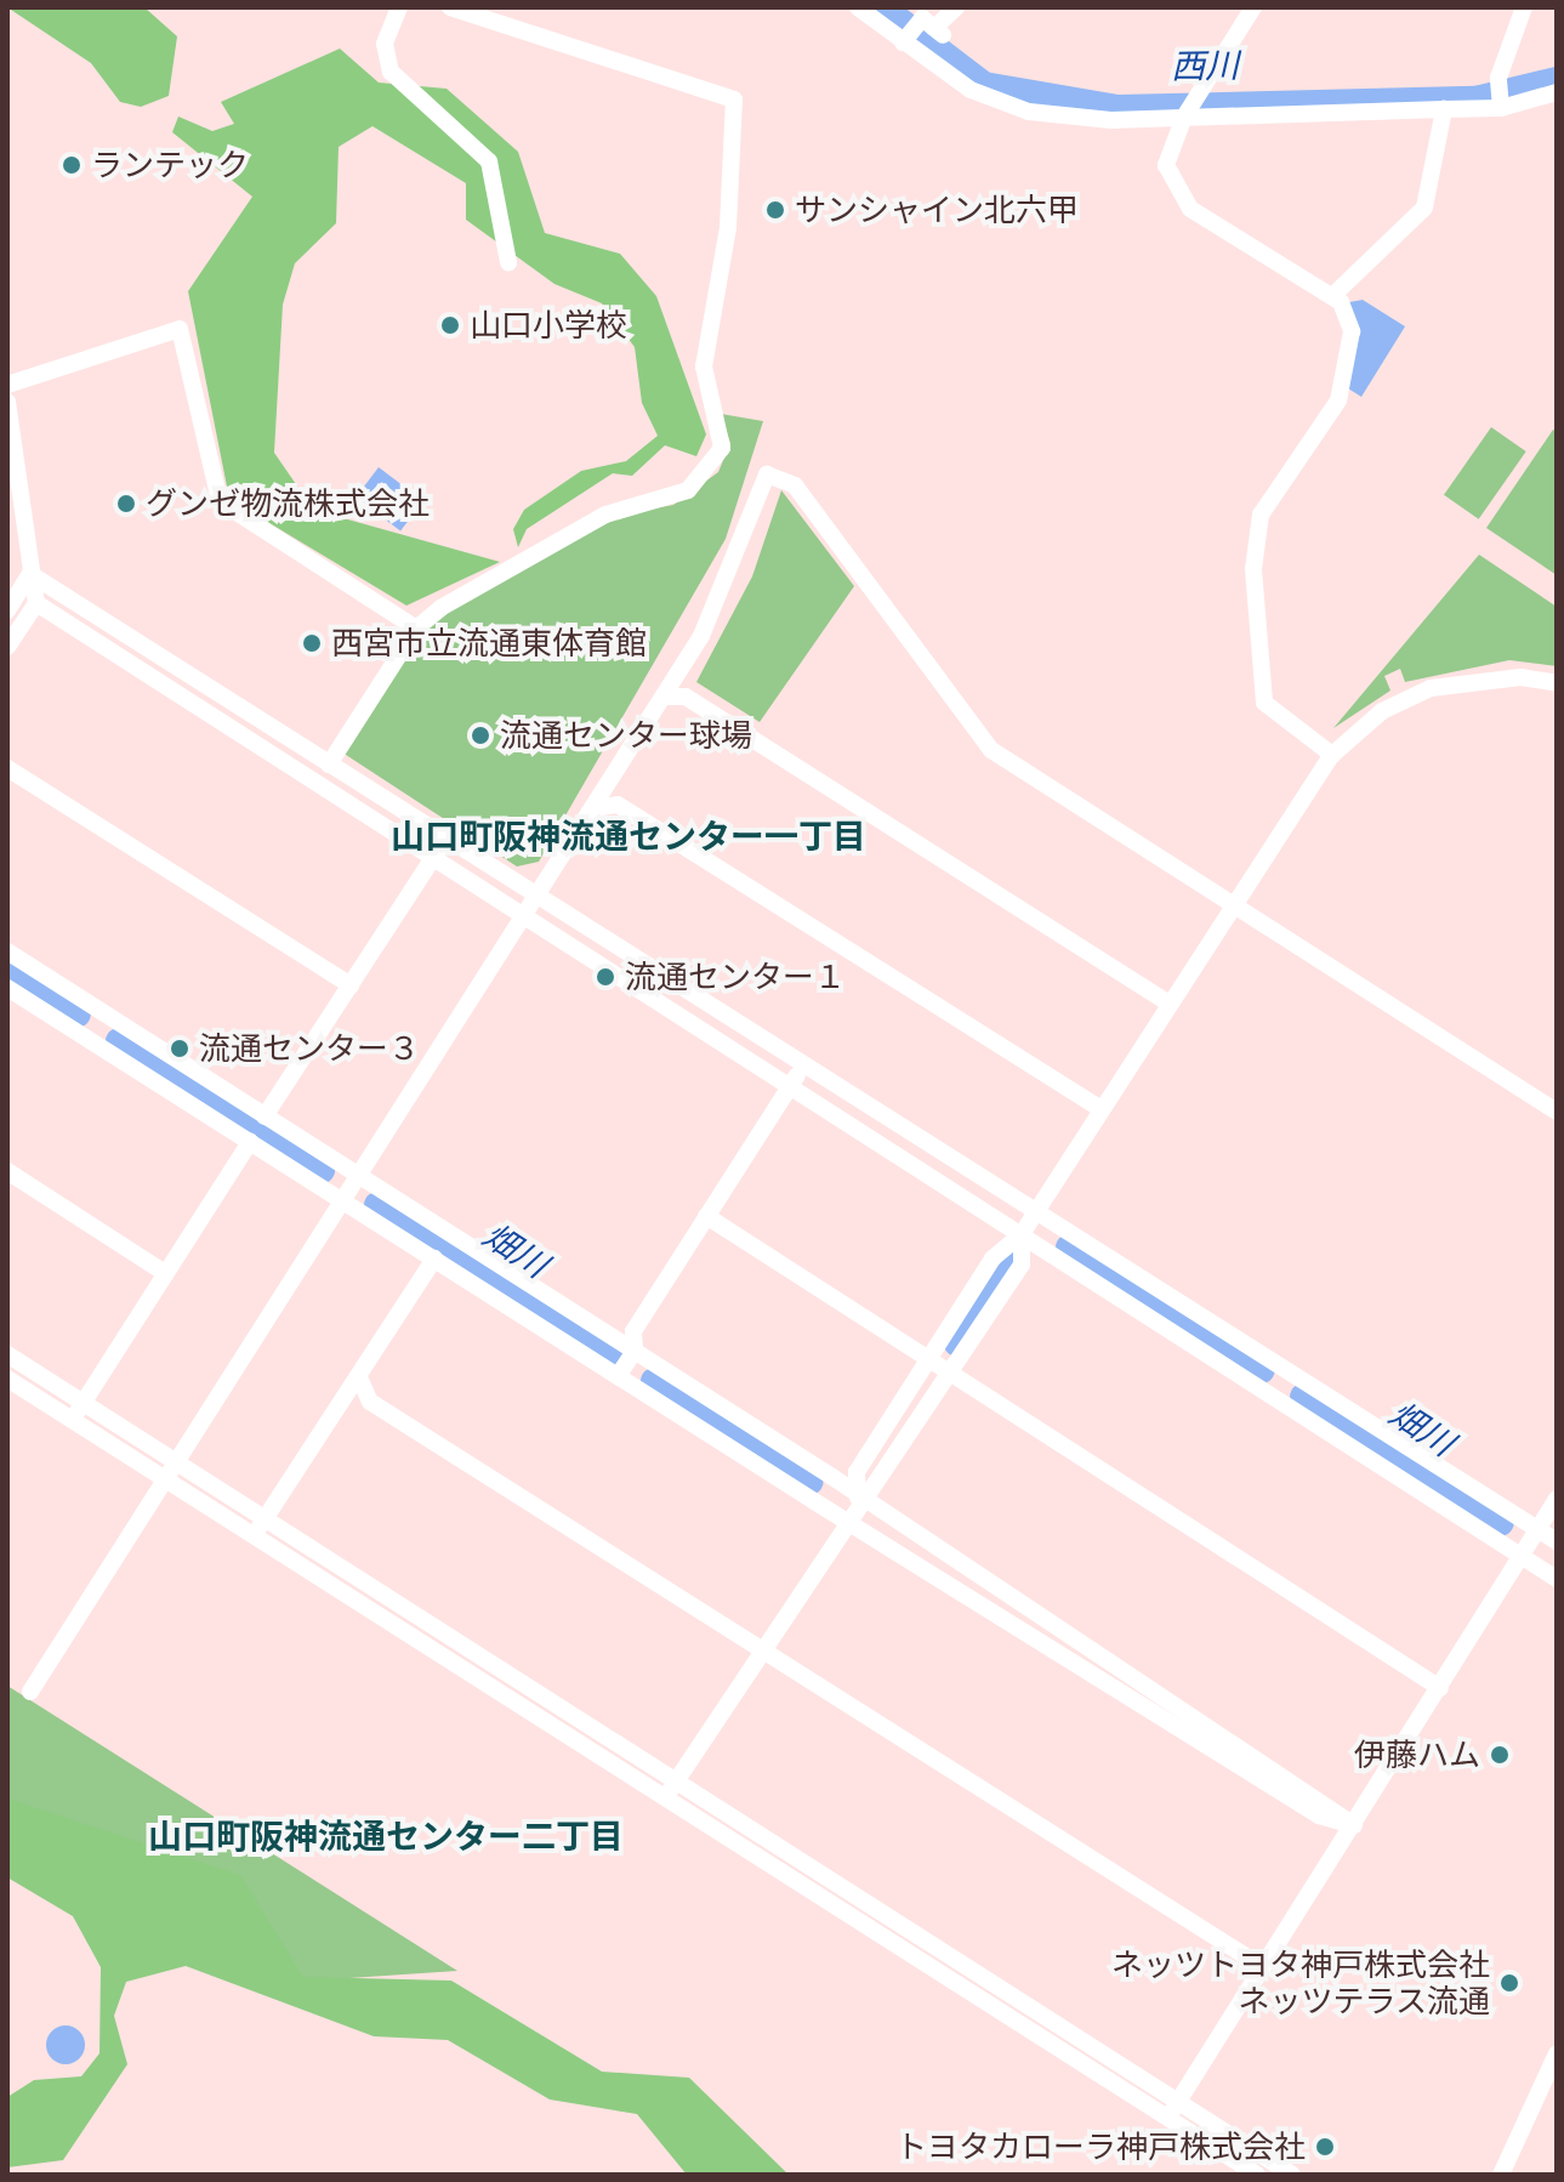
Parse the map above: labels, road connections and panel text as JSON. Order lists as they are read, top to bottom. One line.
{"districts":["山口町阪神流通センター一丁目","山口町阪神流通センター二丁目"],"water":["西川","畑川"],"places":["ランテック","サンシャイン北六甲","山口小学校","グンゼ物流株式会社","西宮市立流通東体育館","流通センター球場","流通センター１","流通センター３","伊藤ハム","ネッツトヨタ神戸株式会社 ネッツテラス流通","トヨタカローラ神戸株式会社"]}
